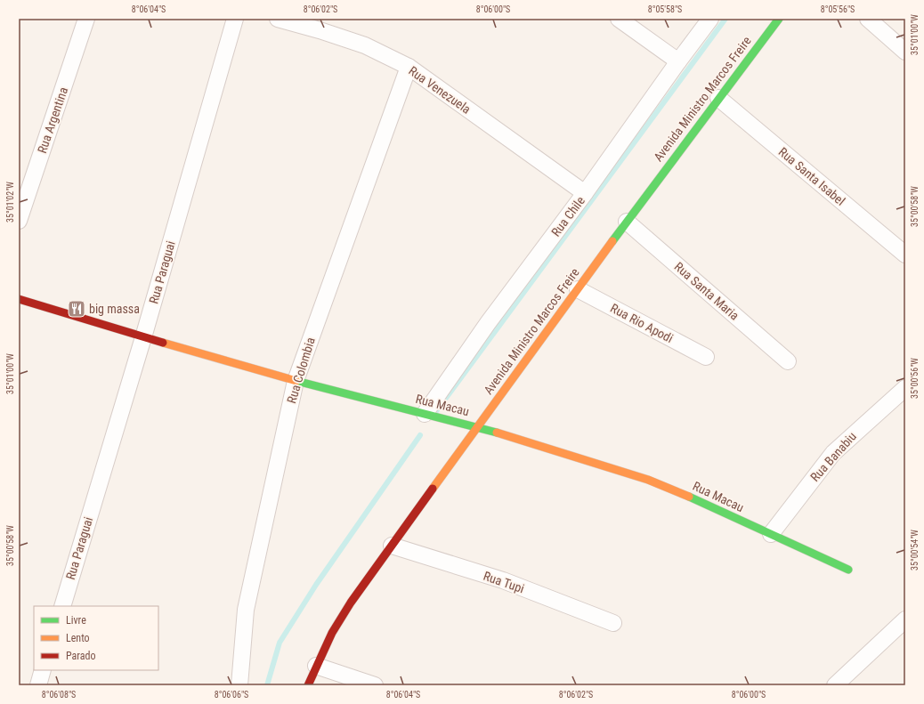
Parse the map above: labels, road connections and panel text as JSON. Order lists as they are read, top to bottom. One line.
{"streets":{"street":["Rua Venezuela","Avenida Ministro Marcos Freire","Rua Argentina","Rua Santa Isabel","Rua Chile","Rua Paraguai","Rua Santa Maria","Rua Rio Apodi","Rua Colombia","Rua Macau","Rua Banabiu","Rua Tupi"]},"crossings":[["Rua Venezuela","Rua Chile"],["Rua Venezuela","Rua Colombia"],["Avenida Ministro Marcos Freire","Rua Santa Isabel"],["Avenida Ministro Marcos Freire","Rua Santa Maria"],["Avenida Ministro Marcos Freire","Rua Rio Apodi"],["Avenida Ministro Marcos Freire","Rua Macau"],["Avenida Ministro Marcos Freire","Rua Tupi"],["Rua Chile","Rua Macau"],["Rua Paraguai","Rua Macau"],["Rua Colombia","Rua Macau"],["Rua Macau","Rua Banabiu"]],"places":{"restaurant":["big massa"]},"legend":["Livre","Lento","Parado"],"coordinates":["8°06'04\"S","8°06'02\"S","8°06'00\"S","8°05'58\"S","8°05'56\"S","35°01'00\"W","35°01'02\"W","35°00'58\"W","35°00'56\"W","35°00'54\"W","8°06'08\"S","8°06'06\"S"]}
